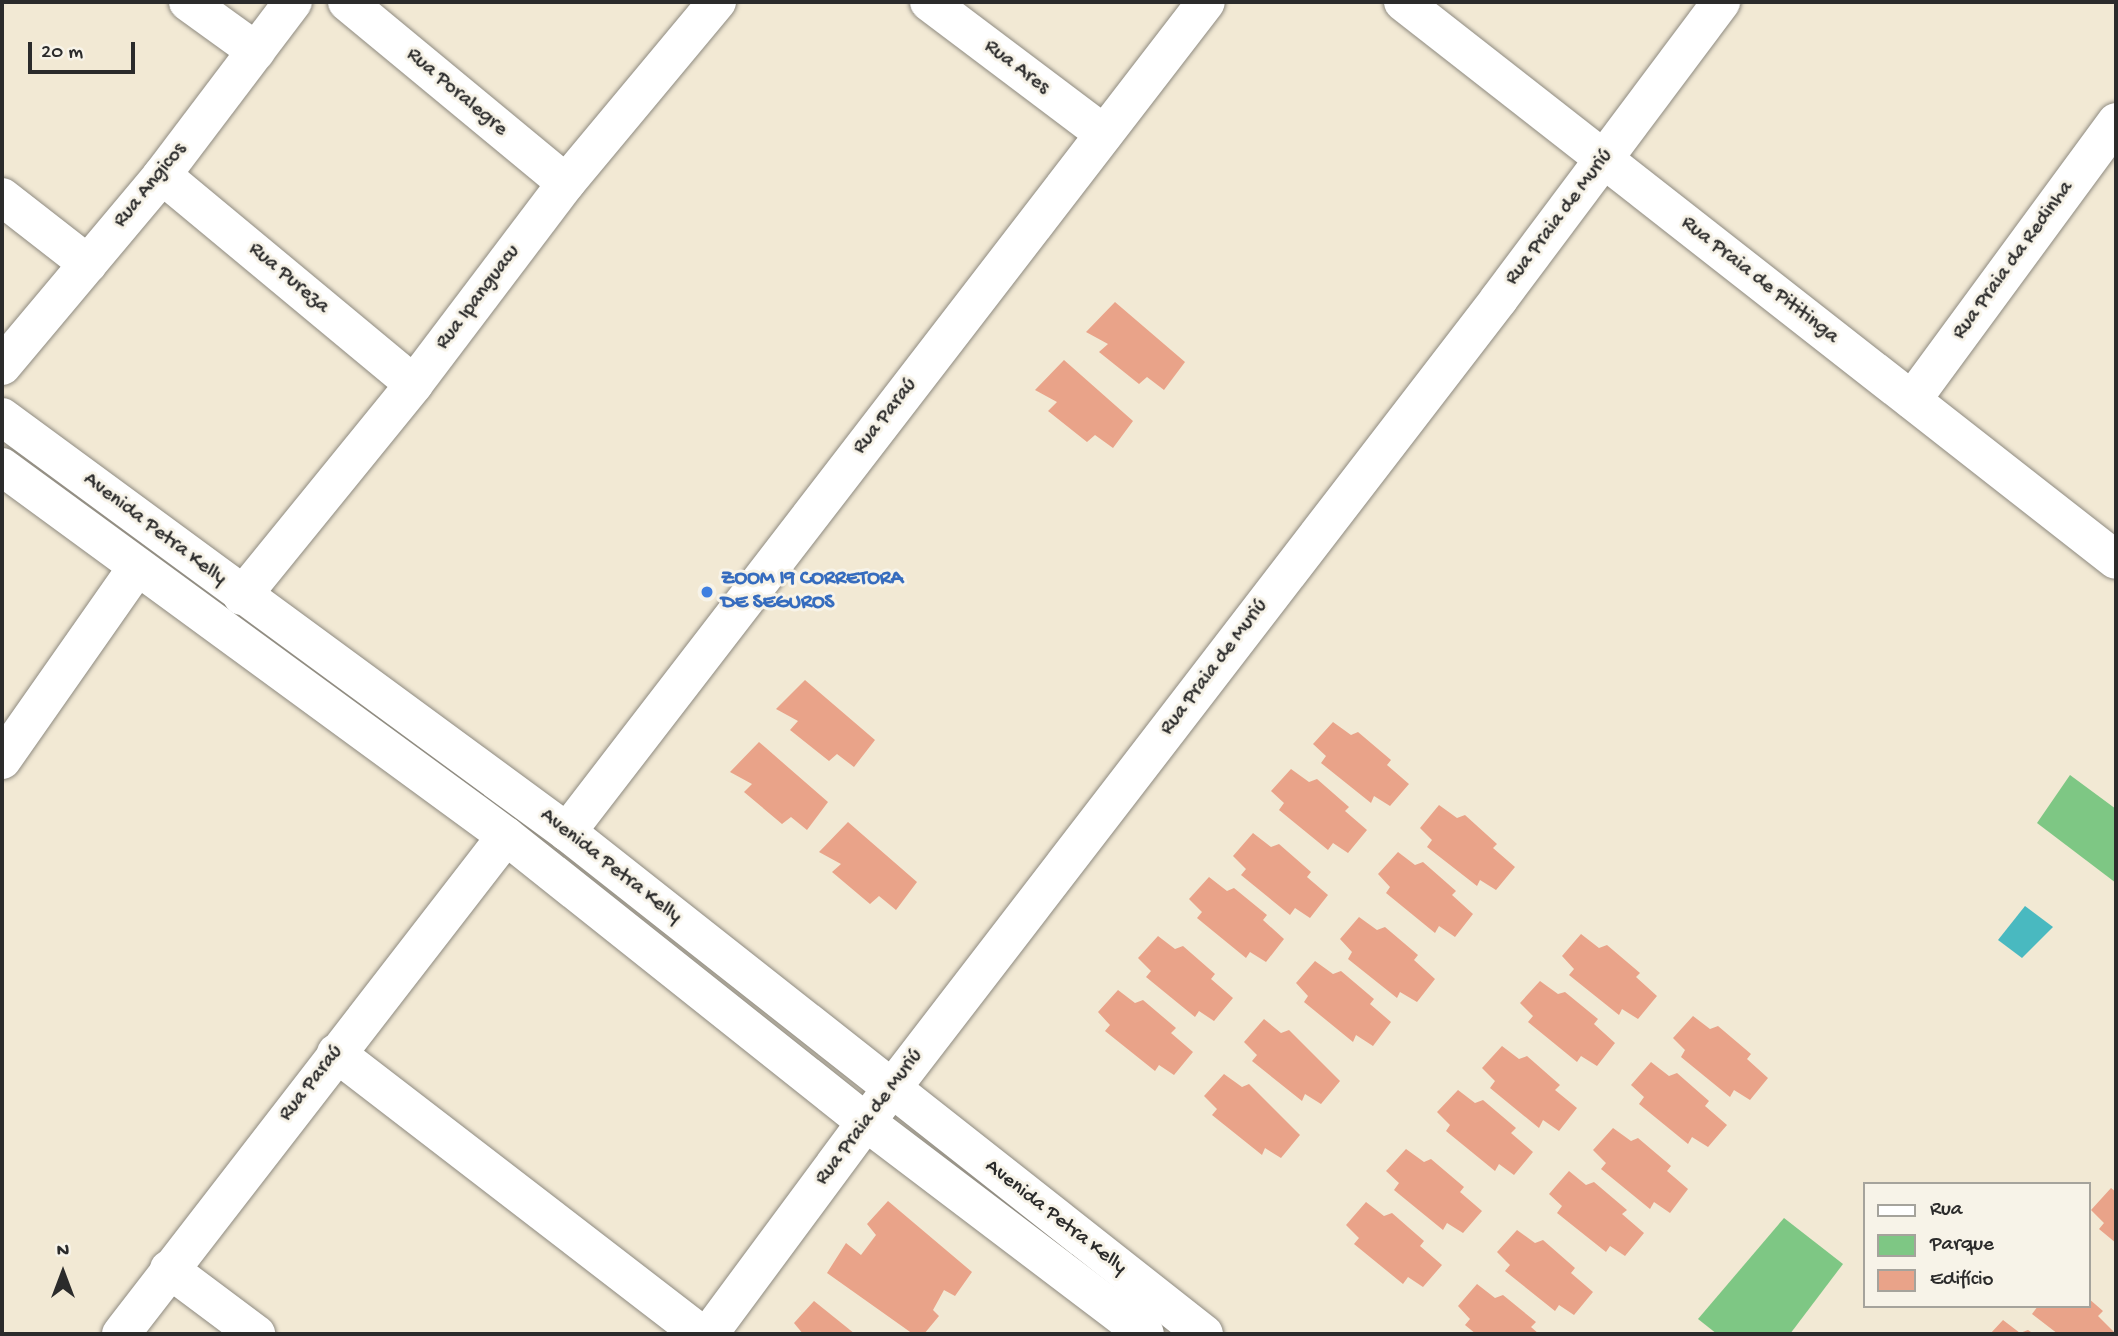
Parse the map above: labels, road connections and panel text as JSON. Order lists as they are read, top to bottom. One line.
{"streets":{"street":["Rua Ares","Rua Poralegre","Rua Angicos","Rua Praia de Muriú","Rua Praia da Redinha","Rua Pureza","Rua Praia de Pititinga","Rua Ipanguacu","Rua Paraú","Avenida Petra Kelly"]},"crossings":[["Rua Ares","Rua Paraú"],["Rua Poralegre","Rua Ipanguacu"],["Rua Angicos","Rua Pureza"],["Rua Praia de Muriú","Rua Praia de Pititinga"],["Rua Praia de Muriú","Avenida Petra Kelly"],["Rua Praia da Redinha","Rua Praia de Pititinga"],["Rua Pureza","Rua Ipanguacu"],["Rua Ipanguacu","Avenida Petra Kelly"],["Rua Paraú","Avenida Petra Kelly"]],"places":["ZOOM I9 CORRETORA DE SEGUROS"],"legend":["Rua","Parque","Edifício"],"scale_bar":"20 m","north":"top"}
